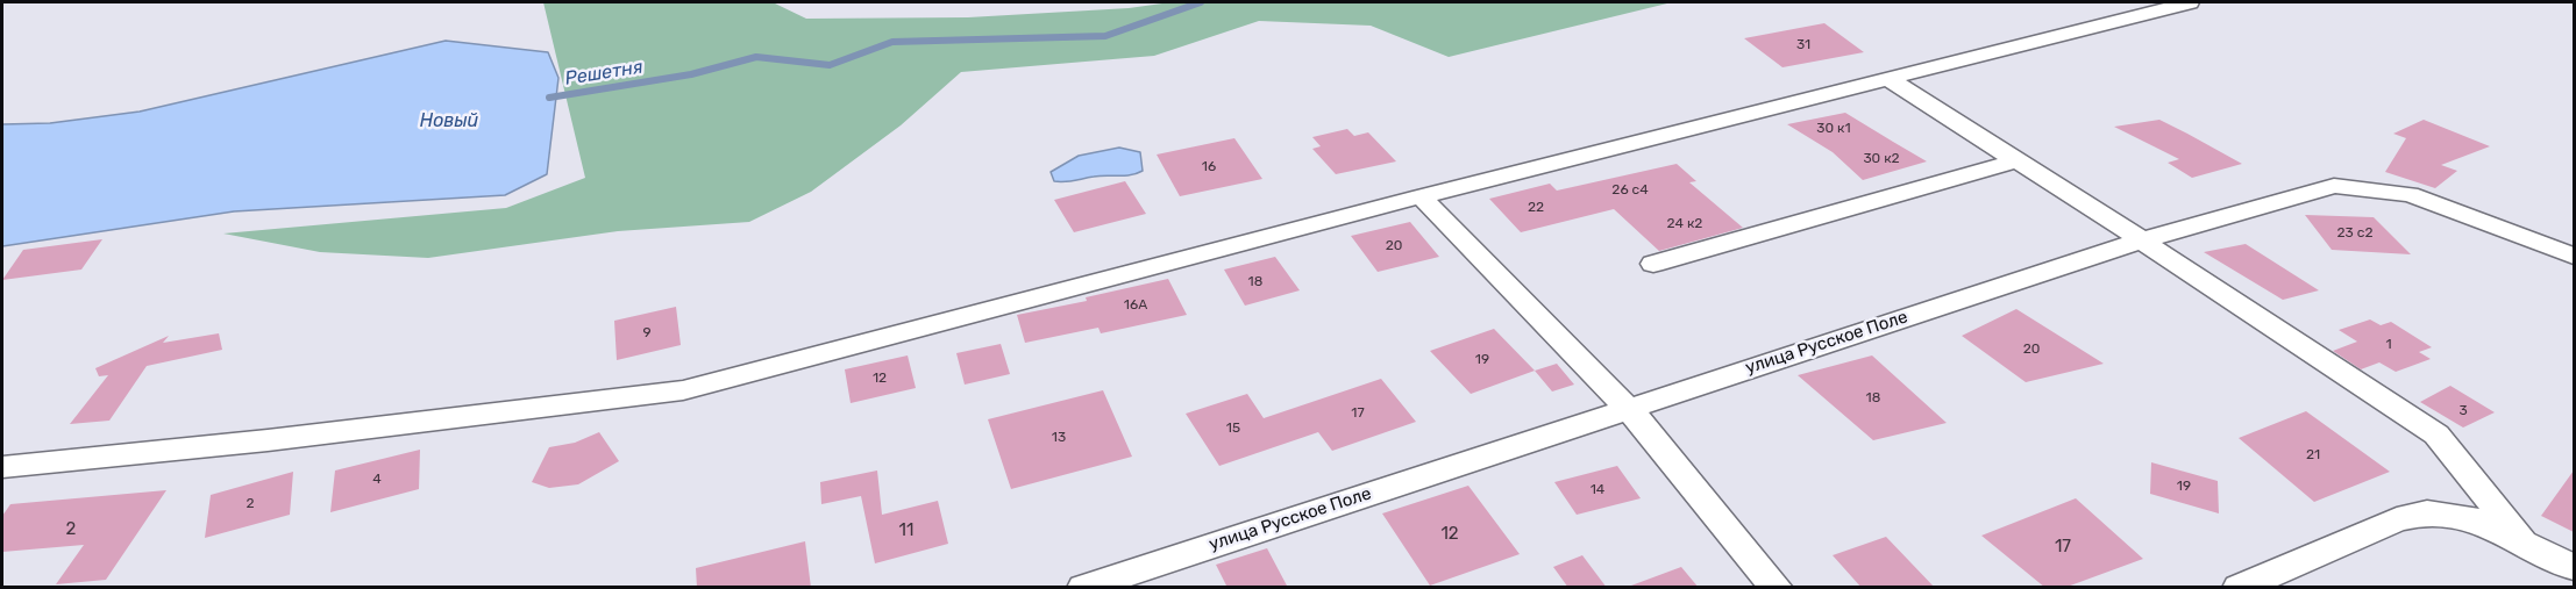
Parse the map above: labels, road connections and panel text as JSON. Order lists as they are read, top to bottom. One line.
{"streets":{"street":["улица Русское Поле"]},"water":["Решетня","Новый"],"house_numbers":["31","30 к1","30 к2","16","26 с4","22","24 к2","23 с2","20","18","16А","9","1","20","19","12","18","3","17","15","13","21","4","19","14","2","2","11","12","17"]}
